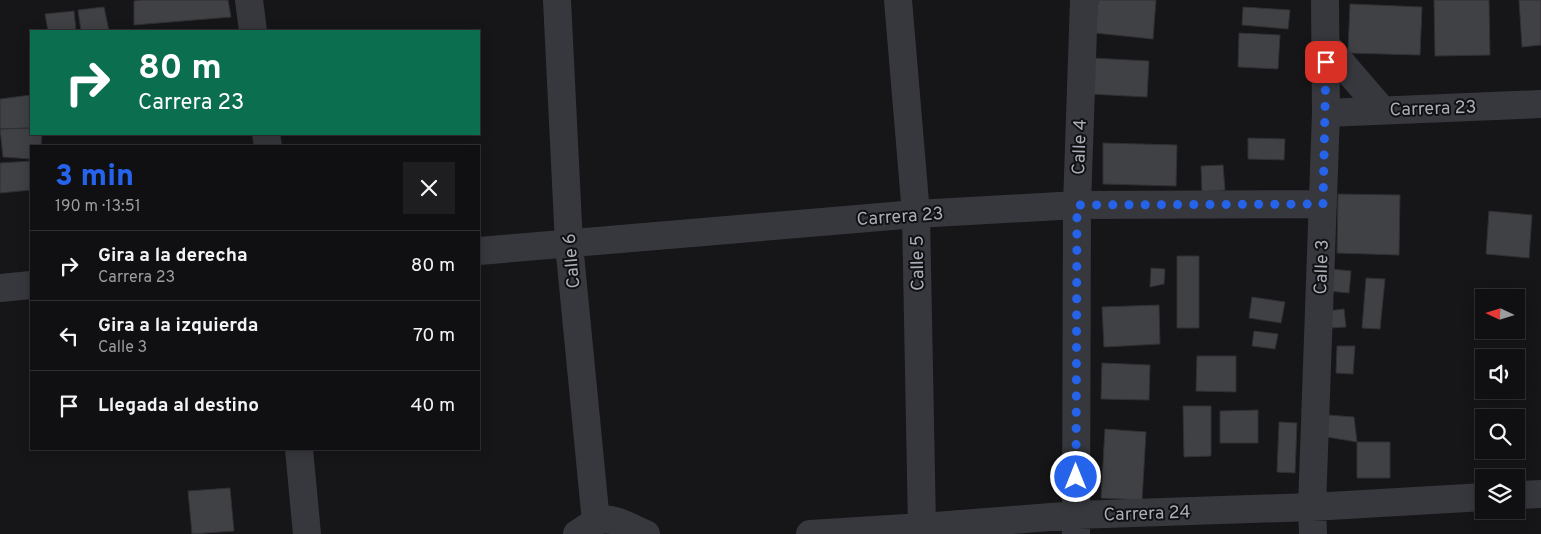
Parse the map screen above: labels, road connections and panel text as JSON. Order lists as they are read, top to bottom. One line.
{"streets":{"street":["Carrera 23","Calle 4","Calle 6","Calle 5","Calle 3","Carrera 24"]},"crossings":[["Carrera 23","Calle 4"],["Carrera 23","Calle 6"],["Carrera 23","Calle 5"],["Carrera 23","Calle 3"],["Calle 4","Carrera 24"],["Calle 5","Carrera 24"],["Calle 3","Carrera 24"]],"north":"left","page":{"turn":["80 m","Carrera 23"],"heading":["3 min","190 m · 13:51"],"list":[{"name":"Gira a la derecha","note":"Carrera 23","value":"80 m"},{"name":"Gira a la izquierda","note":"Calle 3","value":"70 m"},{"name":"Llegada al destino","value":"40 m"}]}}
